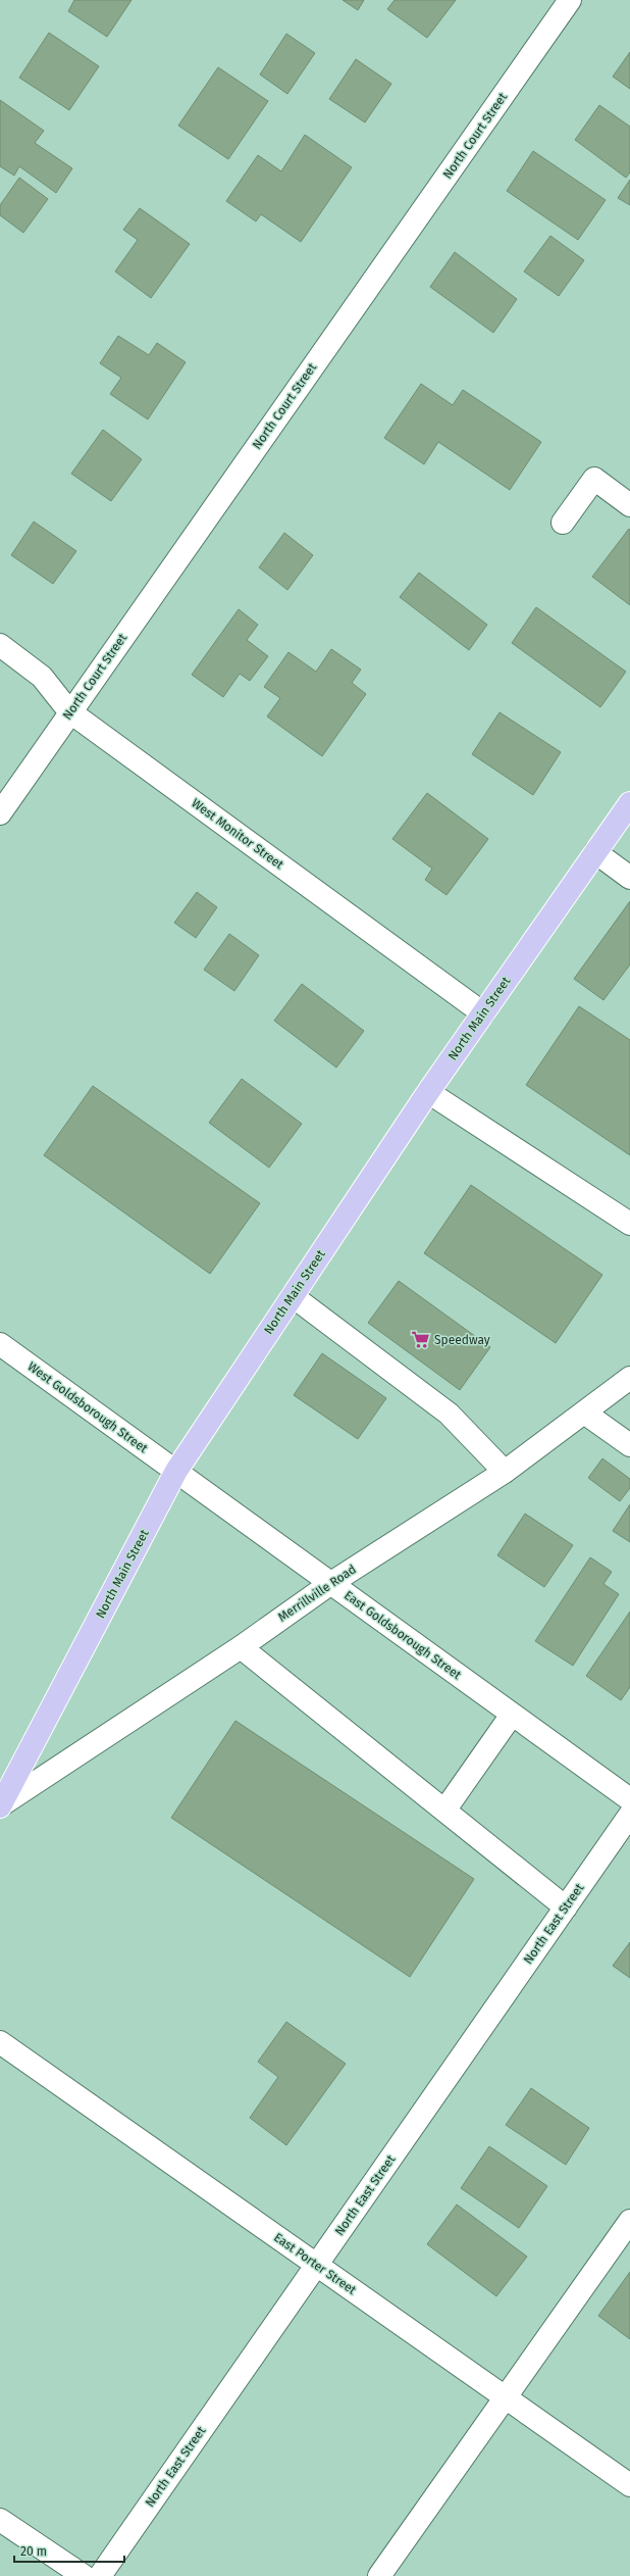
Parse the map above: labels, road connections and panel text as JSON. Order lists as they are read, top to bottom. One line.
{"streets":{"main road":["North Main Street"],"street":["North Court Street","West Monitor Street","West Goldsborough Street","Merrillville Road","East Goldsborough Street","North East Street","East Porter Street"]},"crossings":[["North Court Street","West Monitor Street"],["West Monitor Street","North Main Street"],["North Main Street","West Goldsborough Street"],["North Main Street","Merrillville Road"],["North Main Street","East Goldsborough Street"],["West Goldsborough Street","East Goldsborough Street"],["Merrillville Road","East Goldsborough Street"],["North East Street","East Porter Street"]],"places":{"supermarket":["Speedway"]},"scale_bar":"20 m"}
